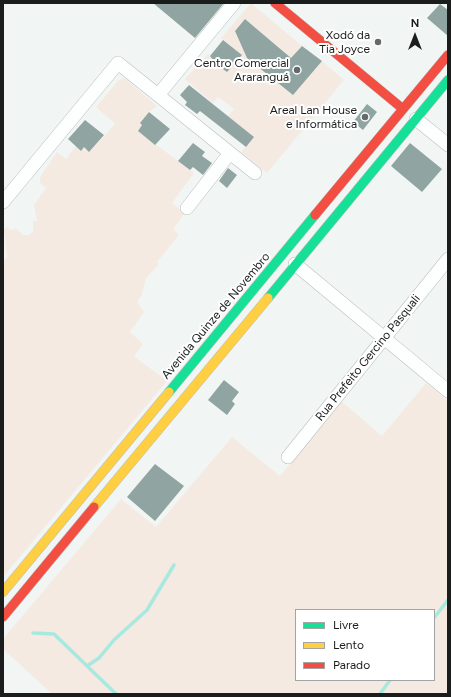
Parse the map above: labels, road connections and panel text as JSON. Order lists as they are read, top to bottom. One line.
{"streets":{"street":["Avenida Quinze de Novembro","Rua Prefeito Gercino Pasquali"]},"places":["Xodó da Tia Joyce","Centro Comercial Araranguá","Areal Lan House e Informática"],"legend":["Livre","Lento","Parado"],"north":"top"}
